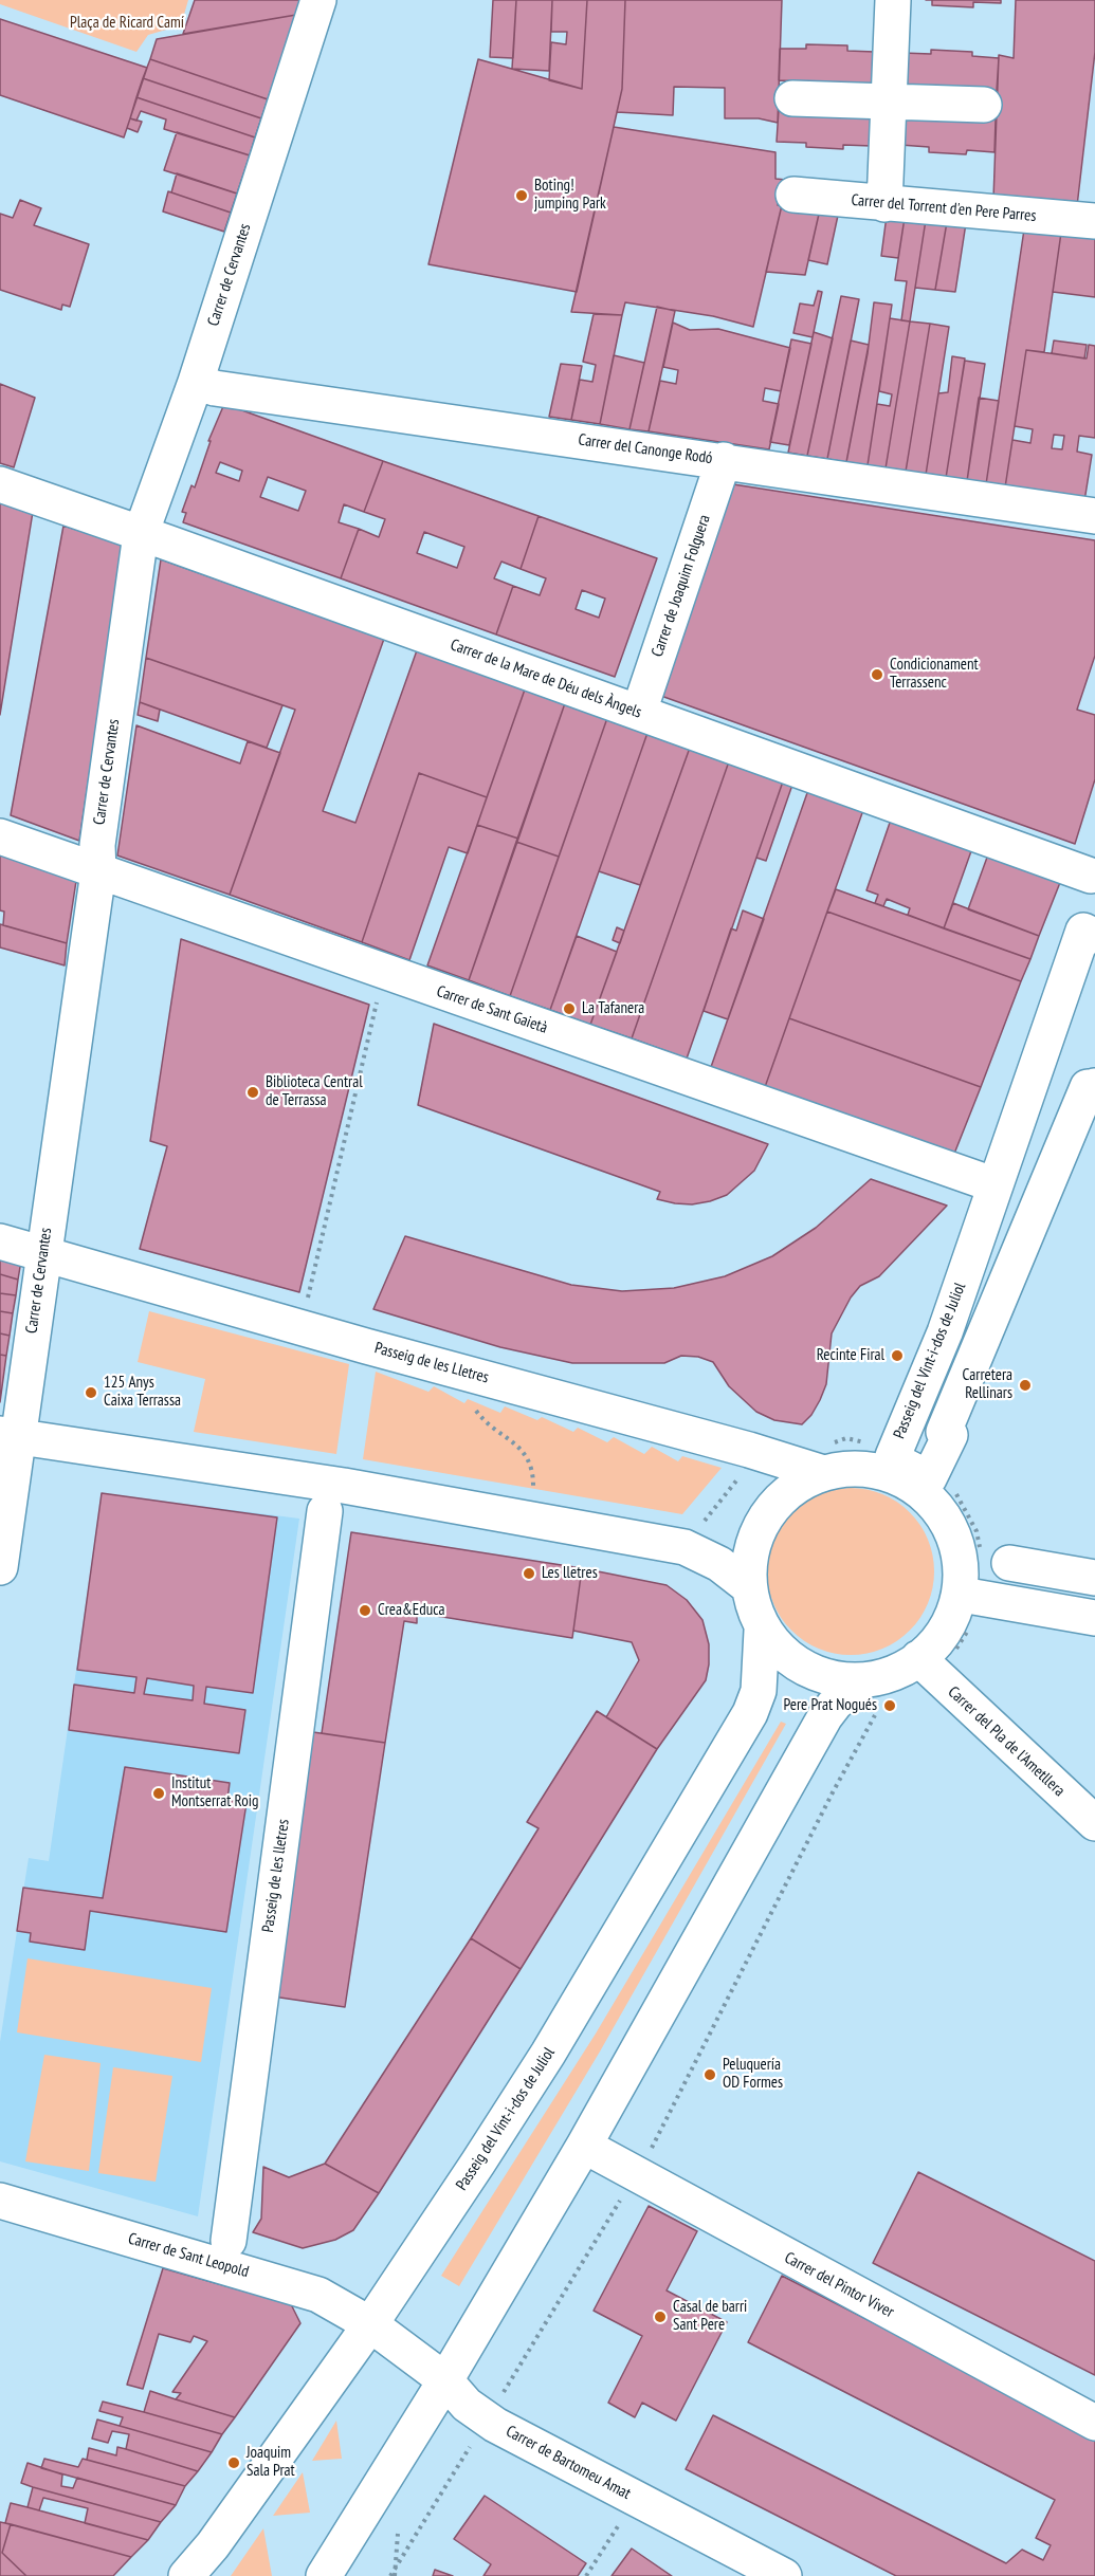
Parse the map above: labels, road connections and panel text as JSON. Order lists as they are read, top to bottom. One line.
{"streets":{"street":["Carrer del Torrent d'en Pere Parres","Carrer de Cervantes","Carrer del Canonge Rodó","Carrer de Joaquim Folguera","Carrer de la Mare de Déu dels Àngels","Carrer de Sant Gaietà","Passeig del Vint-i-dos de Juliol","Passeig de les Lletres","Carrer del Pla de l'Ametllera","Passeig de les lletres","Carrer de Sant Leopold","Carrer del Pintor Viver","Carrer de Bartomeu Amat"]},"crossings":[["Carrer de Cervantes","Carrer del Canonge Rodó"],["Carrer de Cervantes","Carrer de la Mare de Déu dels Àngels"],["Carrer de Cervantes","Carrer de Sant Gaietà"],["Carrer de Cervantes","Passeig de les Lletres"],["Carrer del Canonge Rodó","Carrer de Joaquim Folguera"],["Carrer de Joaquim Folguera","Carrer de la Mare de Déu dels Àngels"],["Carrer de la Mare de Déu dels Àngels","Passeig del Vint-i-dos de Juliol"],["Carrer de Sant Gaietà","Passeig del Vint-i-dos de Juliol"],["Passeig del Vint-i-dos de Juliol","Passeig de les Lletres"],["Passeig del Vint-i-dos de Juliol","Carrer del Pla de l'Ametllera"],["Passeig del Vint-i-dos de Juliol","Carrer de Sant Leopold"],["Passeig del Vint-i-dos de Juliol","Carrer de Bartomeu Amat"],["Passeig de les Lletres","Carrer del Pla de l'Ametllera"],["Carrer de Sant Leopold","Carrer de Bartomeu Amat"]],"parks":["Plaça de Ricard Camí"],"places":["Boting! jumping Park","Condicionament Terrassenc","La Tafanera","Biblioteca Central de Terrassa","Recinte Firal","Carretera Rellinars","125 Anys Caixa Terrassa","Les lletres","Crea&Educa","Pere Prat Nogués","Institut Montserrat Roig","Peluquería OD Formes","Casal de barri Sant Pere","Joaquim Sala Prat"]}
